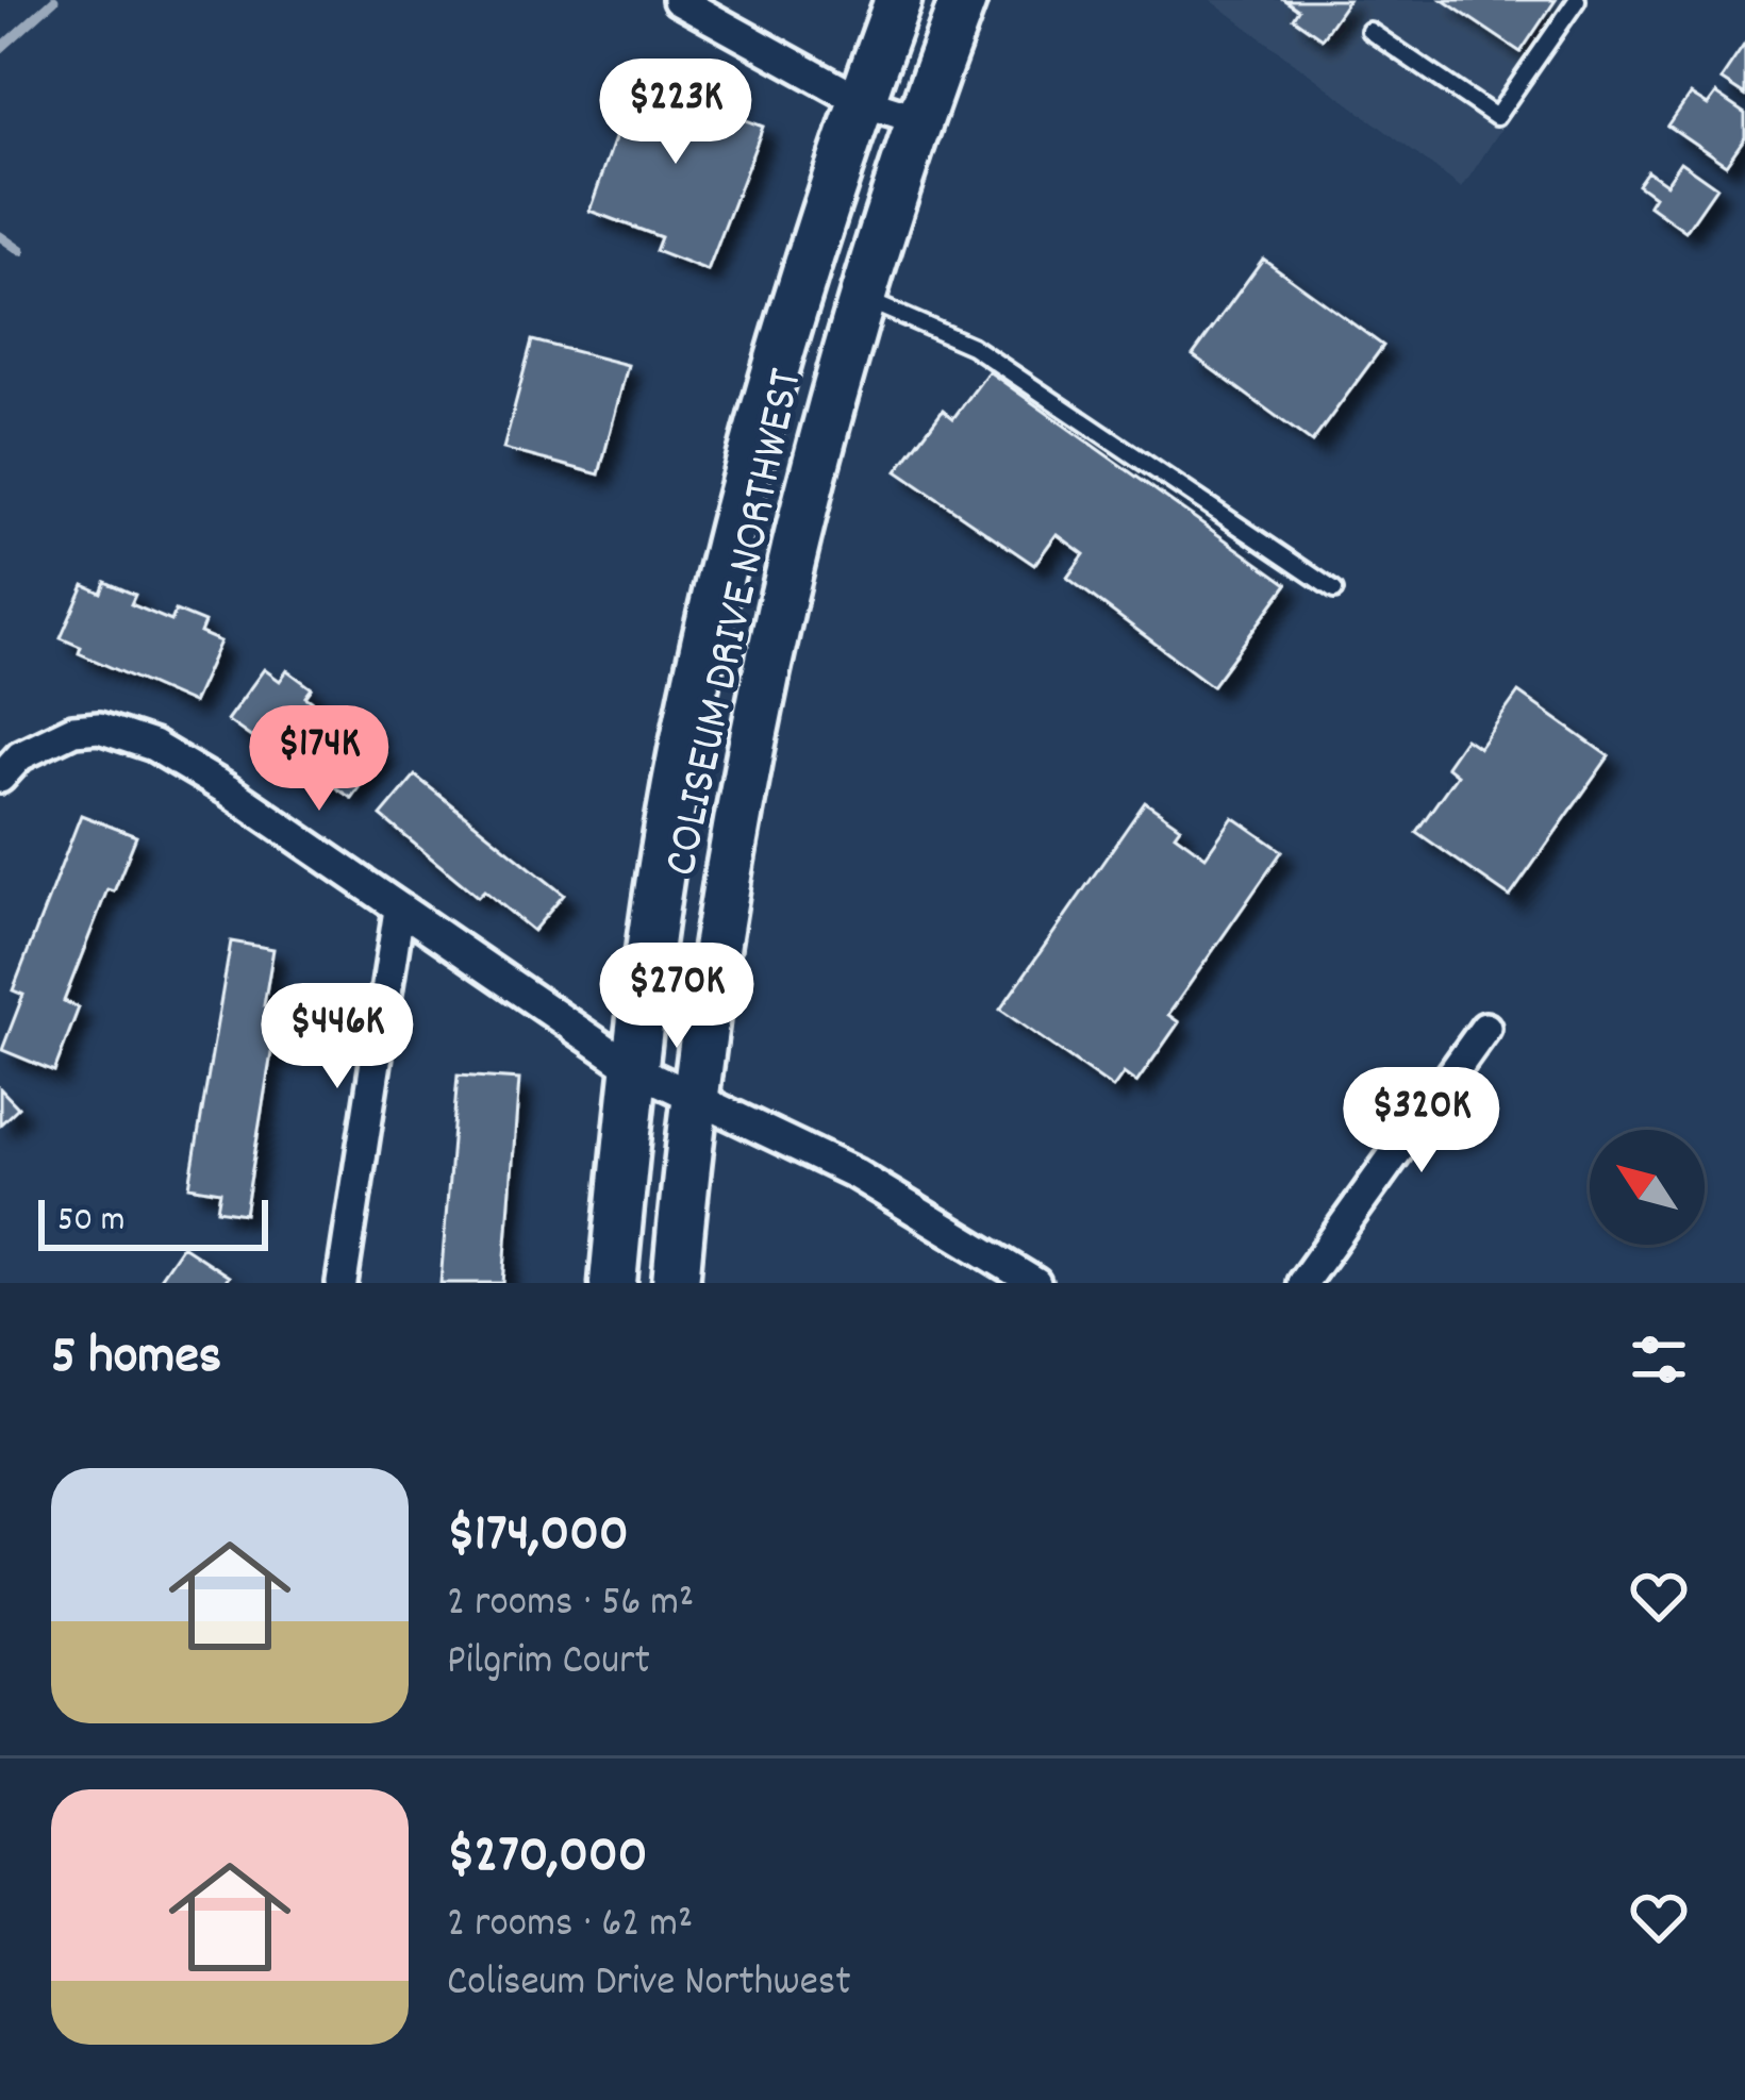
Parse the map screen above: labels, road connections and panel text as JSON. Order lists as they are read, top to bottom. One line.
{"streets":{"main road":["COLISEUM DRIVE NORTHWEST"]},"scale_bar":"50 m","north":"top left","page":{"price":["$223K","$174K","$270K","$446K","$320K"],"scale":"50 m","heading":"5 homes","list":[{"name":"$174,000","note":"2 rooms · 56 m² · Pilgrim Court"},{"name":"$270,000","note":"2 rooms · 62 m² · Coliseum Drive Northwest"}]}}
